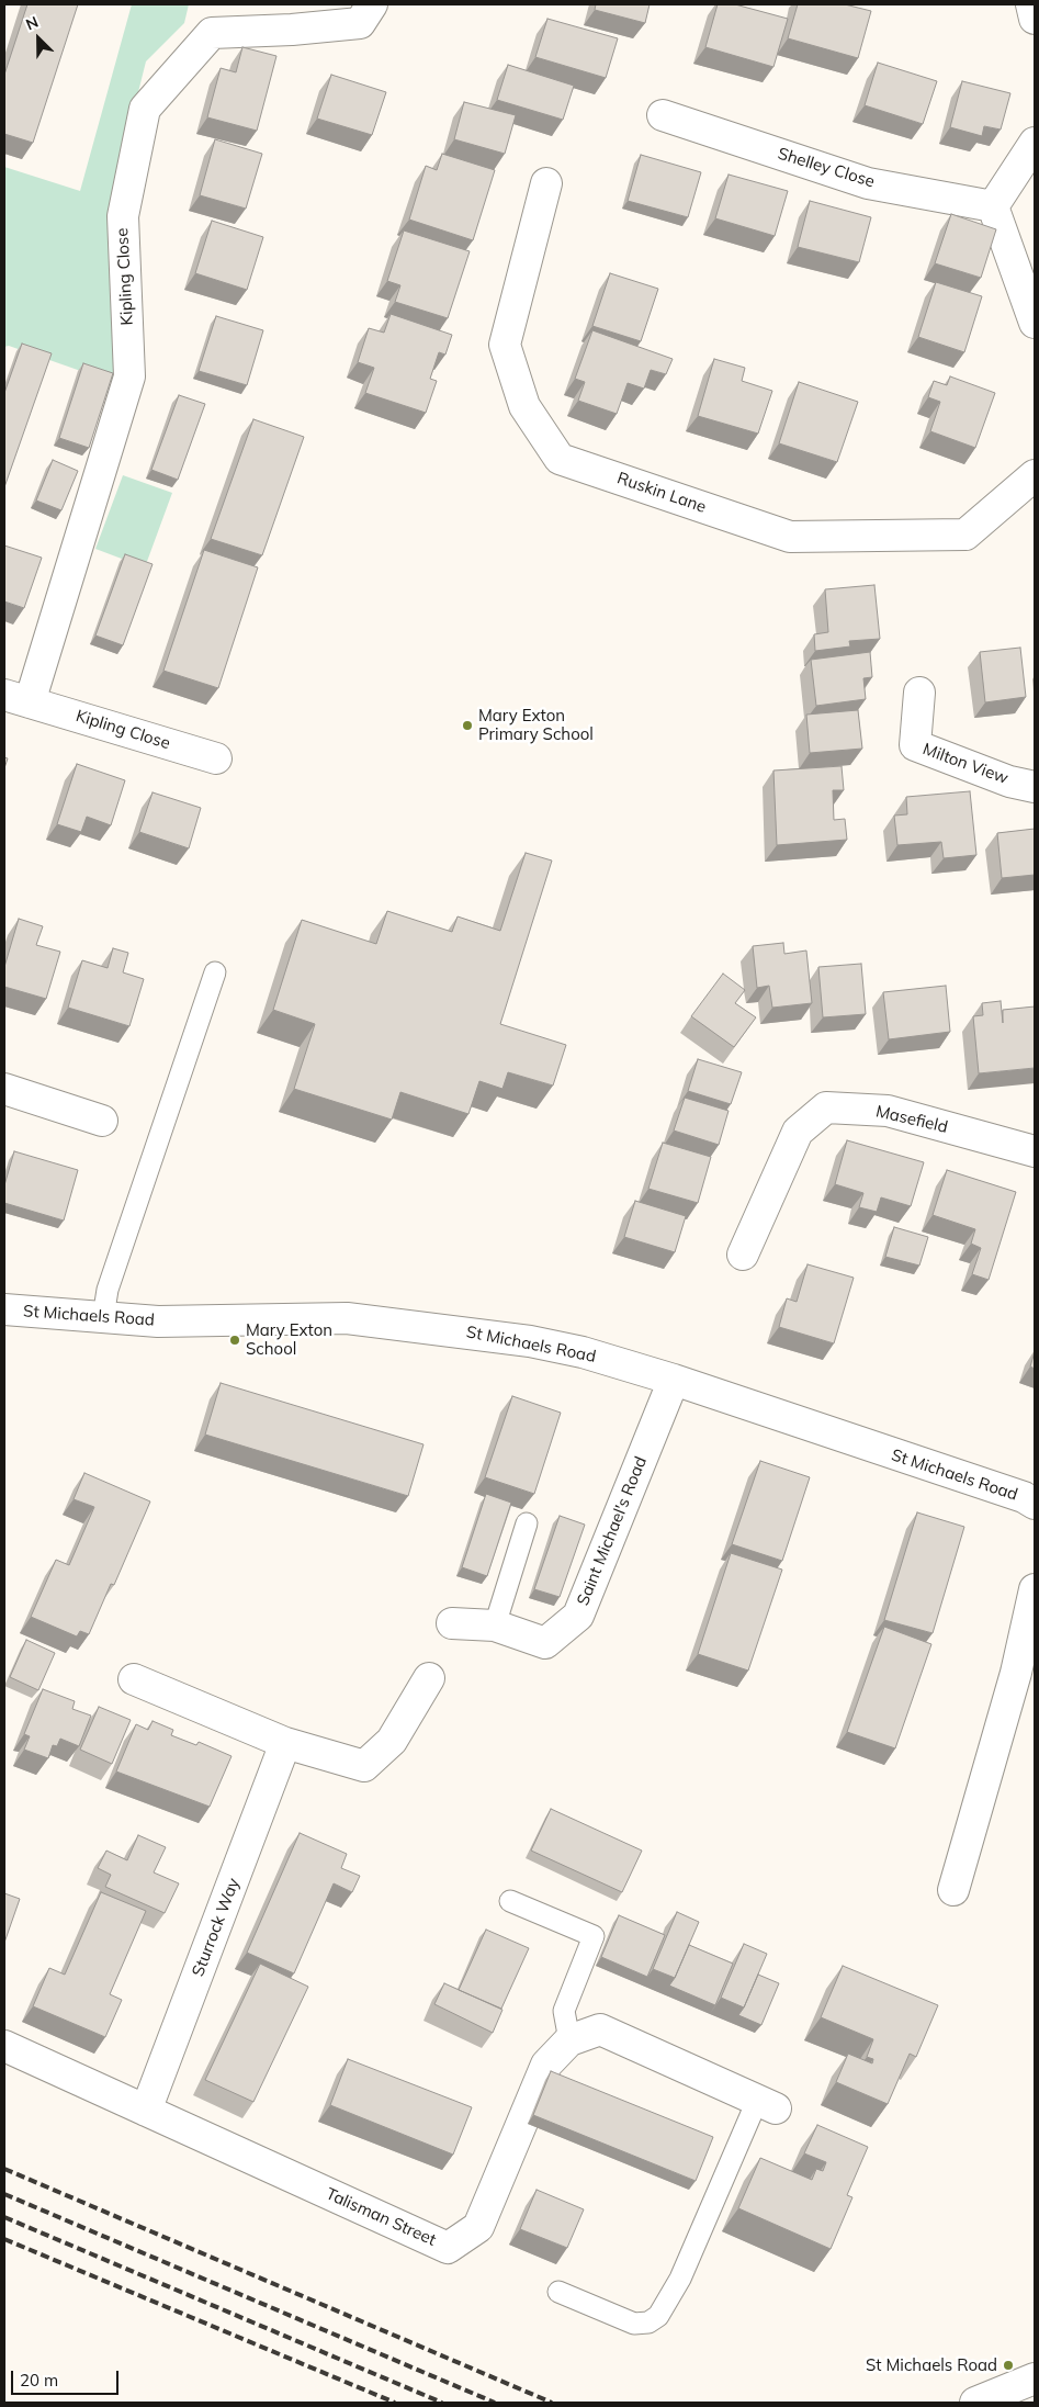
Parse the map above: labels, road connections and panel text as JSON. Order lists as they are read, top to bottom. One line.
{"streets":{"street":["Shelley Close","Kipling Close","Ruskin Lane","Milton View","Masefield","St Michaels Road","Saint Michael's Road","Sturrock Way","Talisman Street"]},"crossings":[["St Michaels Road","Saint Michael's Road"],["Sturrock Way","Talisman Street"]],"places":["Mary Exton Primary School","Mary Exton School","St Michaels Road"],"scale_bar":"20 m","north":"top left"}
